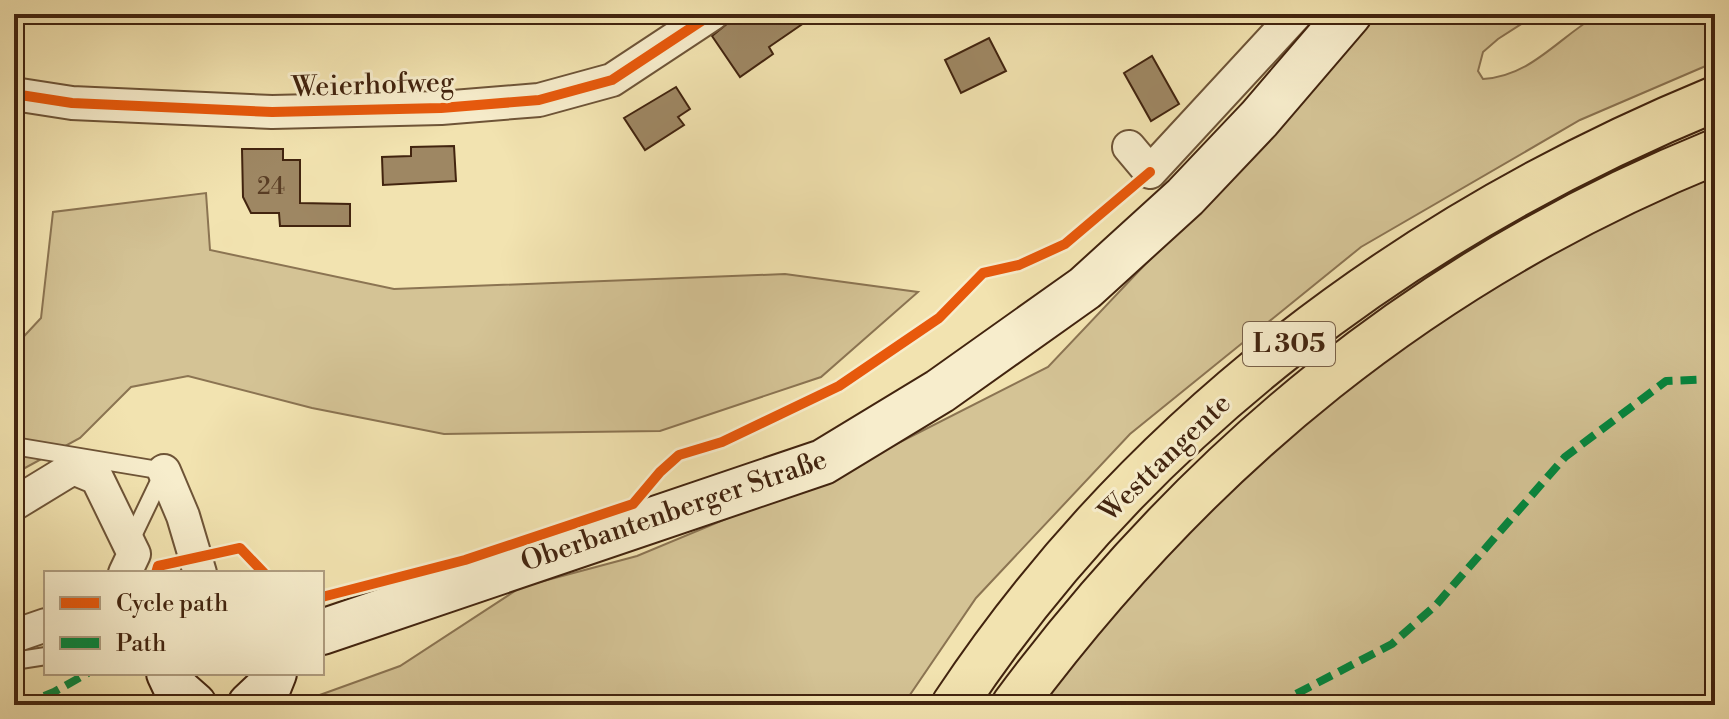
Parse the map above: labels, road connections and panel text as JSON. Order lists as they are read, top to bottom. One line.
{"streets":{"main road":["L 305","Westtangente","Oberbantenberger Straße"],"street":["Weierhofweg"]},"house_numbers":["24"],"legend":["Cycle path","Path"]}
